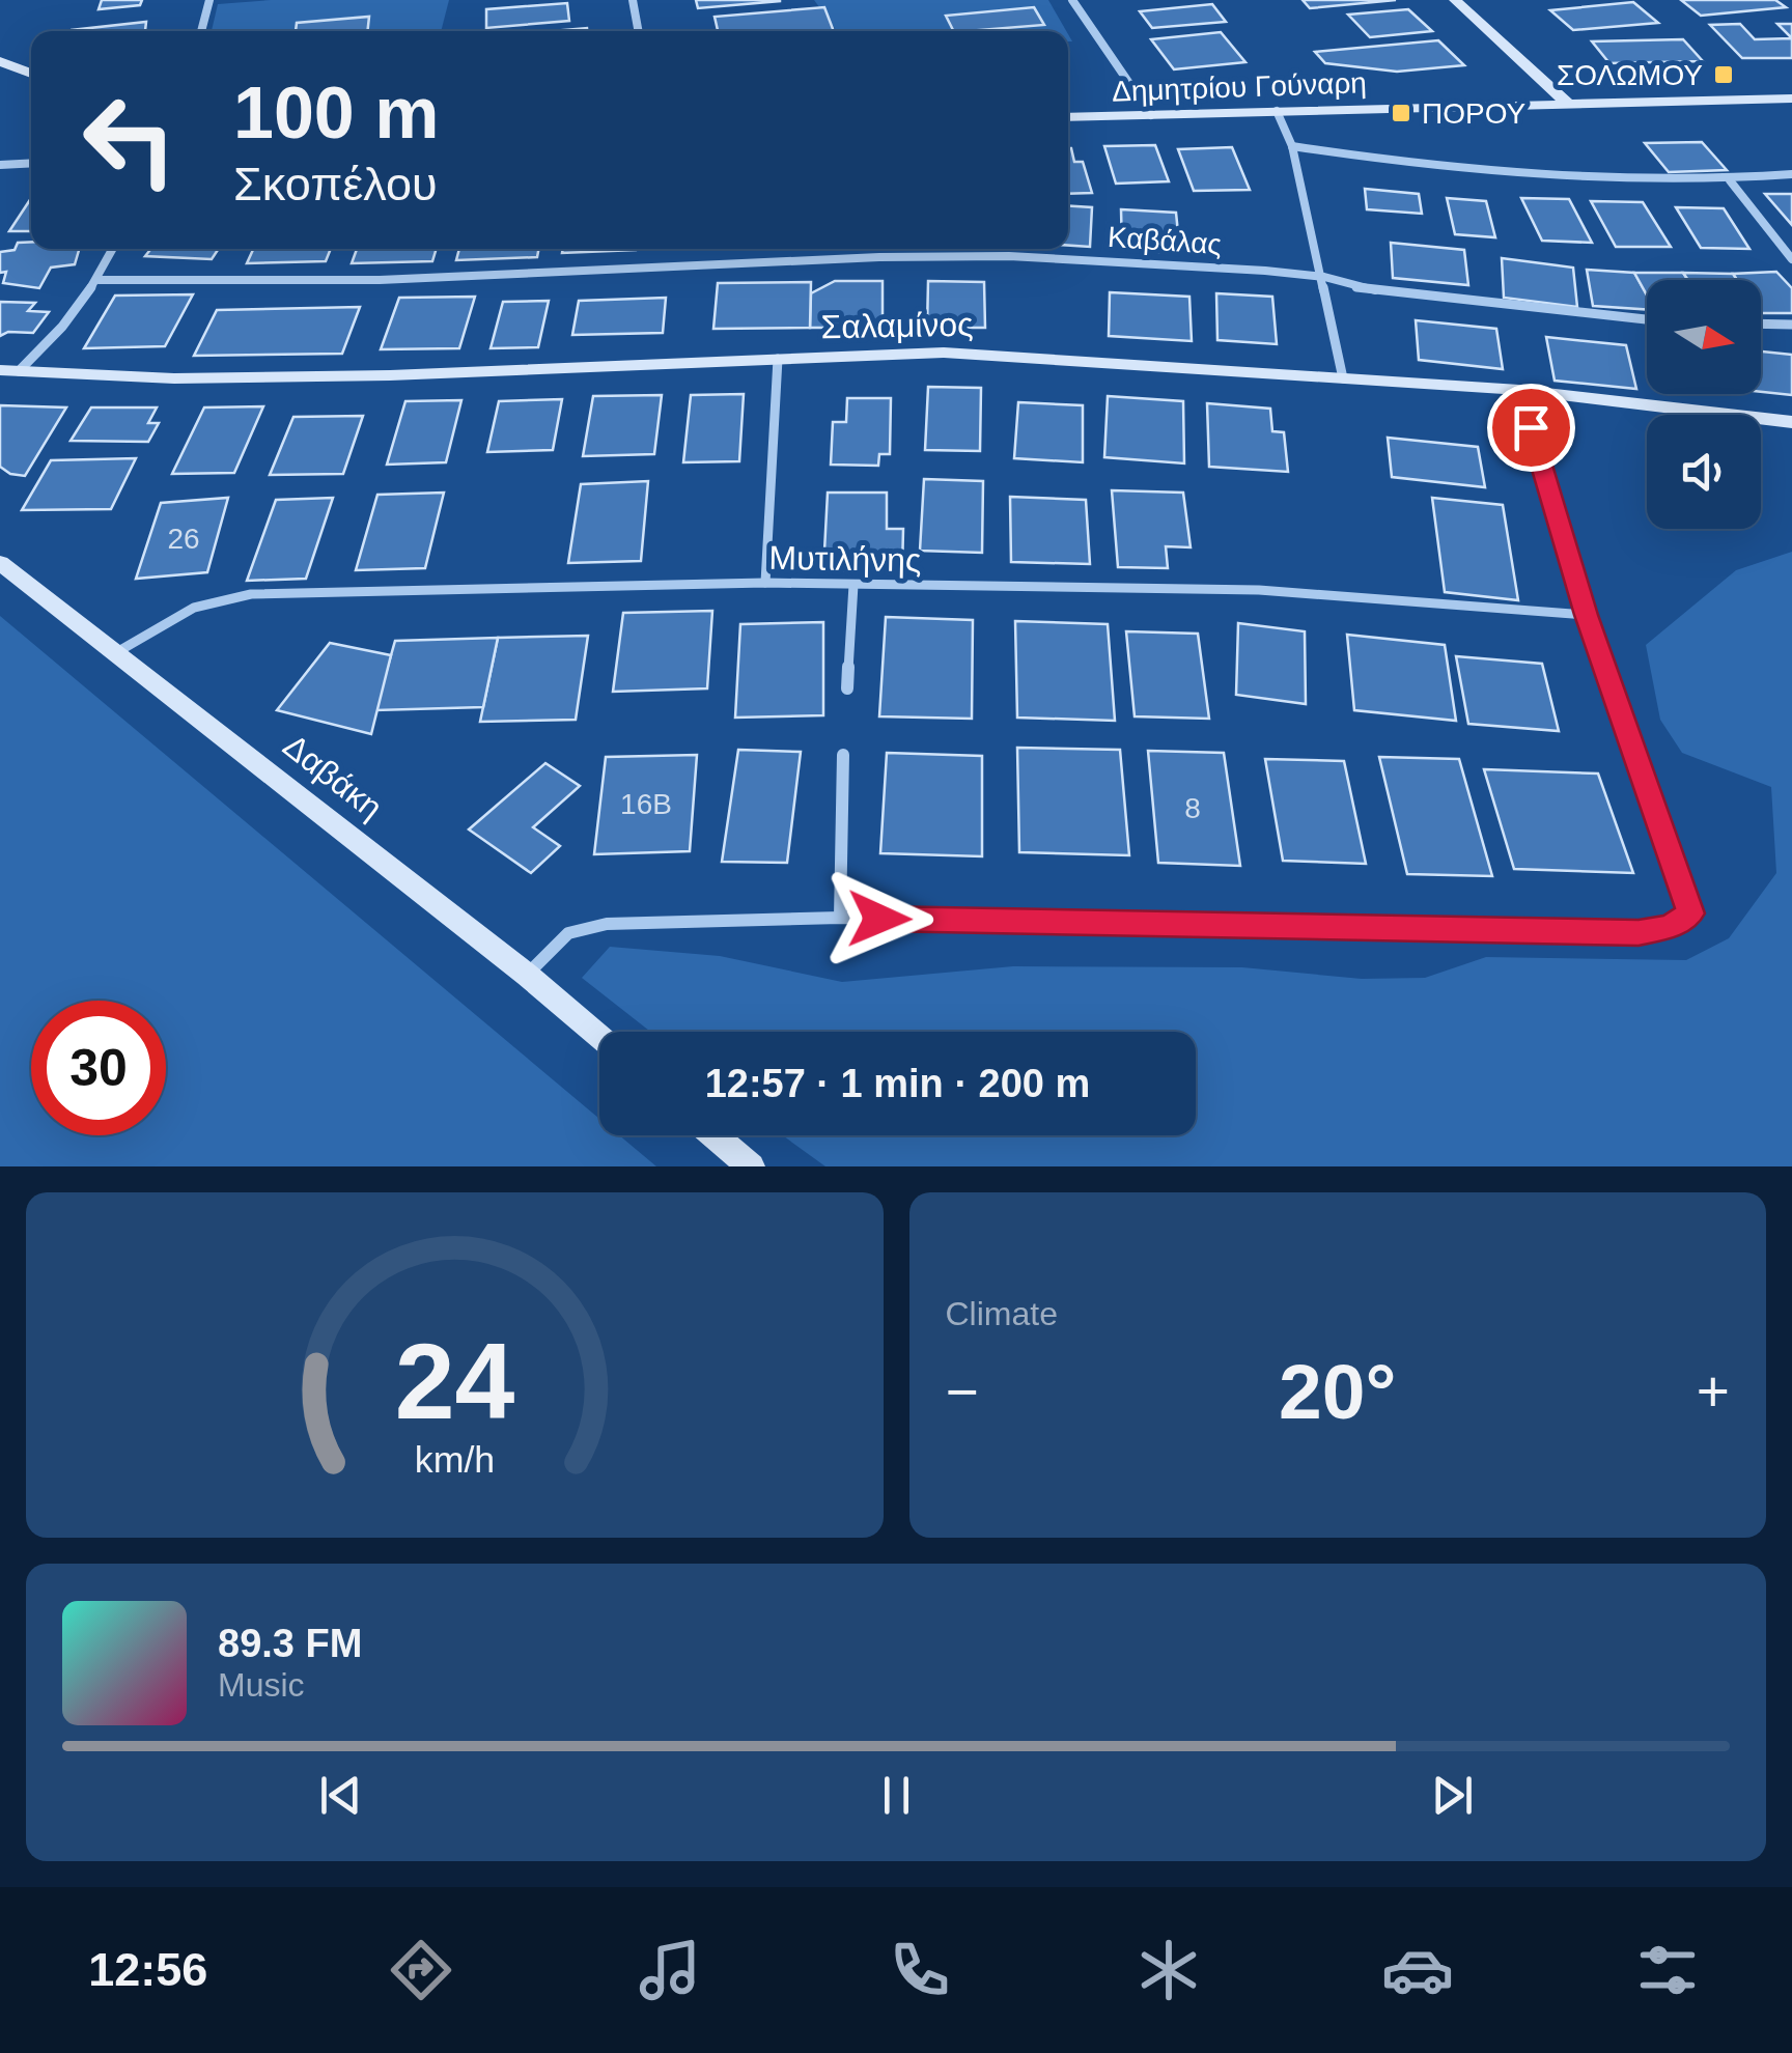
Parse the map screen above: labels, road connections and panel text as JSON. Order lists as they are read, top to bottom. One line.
{"streets":{"street":["Δημητρίου Γούναρη","Καβάλας","Σαλαμίνος","Μυτιλήνης","Δαβάκη"]},"crossings":[["Μυτιλήνης","Δαβάκη"]],"places":{"transit":["ΣΟΛΩΜΟΥ","ΠΟΡΟΥ"]},"house_numbers":["26","16Β","8"],"north":"right","page":{"turn":["100 m","Σκοπέλου"],"limit":"30","trip":"12:57 · 1 min · 200 m","tile":"Climate","heat":["−","20°","+"],"song":["89.3 FM","Music"],"tabs":"12:56","gauge":["24","km/h"]}}
